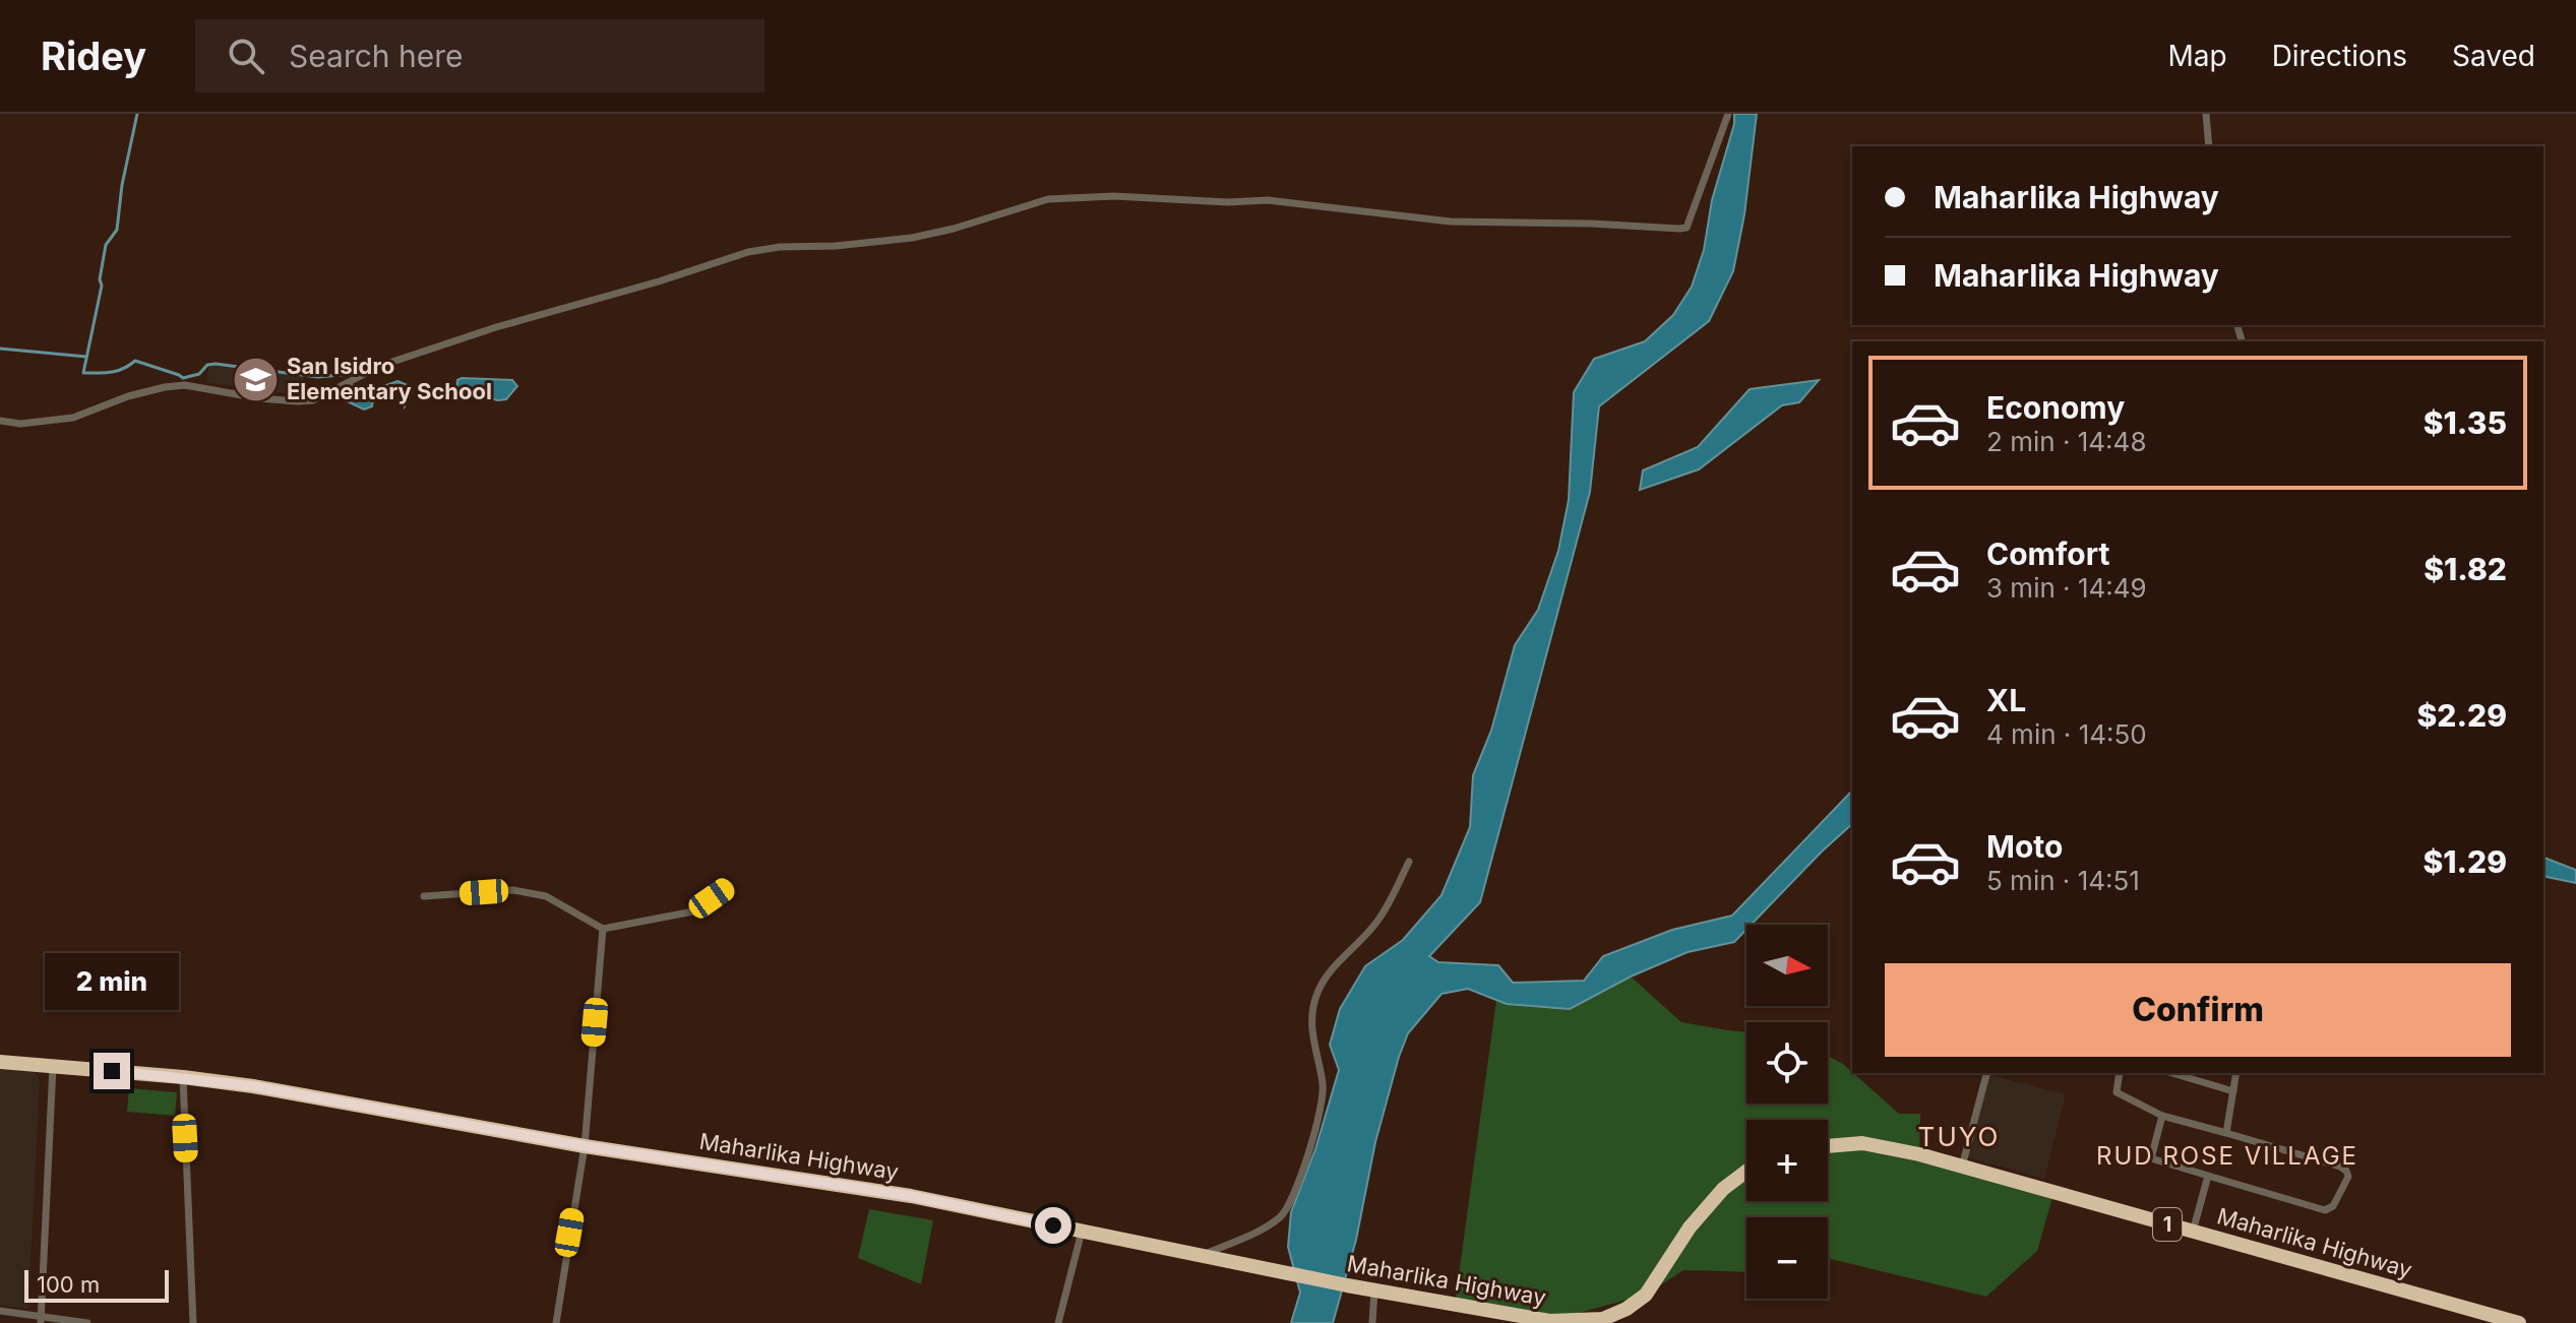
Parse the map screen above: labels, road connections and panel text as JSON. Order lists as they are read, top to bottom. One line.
{"streets":{"highway":["Maharlika Highway","1"]},"districts":["TUYO","RUD ROSE VILLAGE"],"places":{"school or university":["San Isidro Elementary School"]},"scale_bar":"100 m","north":"right","page":{"header":"Ridey","search":"Search here","nav":["Map","Directions","Saved"],"banner":["Maharlika Highway","Maharlika Highway"],"list":[{"name":"Economy","note":"2 min · 14:48","value":"$1.35"},{"name":"Comfort","note":"3 min · 14:49","value":"$1.82"},{"name":"XL","note":"4 min · 14:50","value":"$2.29"},{"name":"Moto","note":"5 min · 14:51","value":"$1.29"}],"map_buttons":["+","−"],"buttons":"Confirm","bubble":"2 min","scale":"100 m"}}
